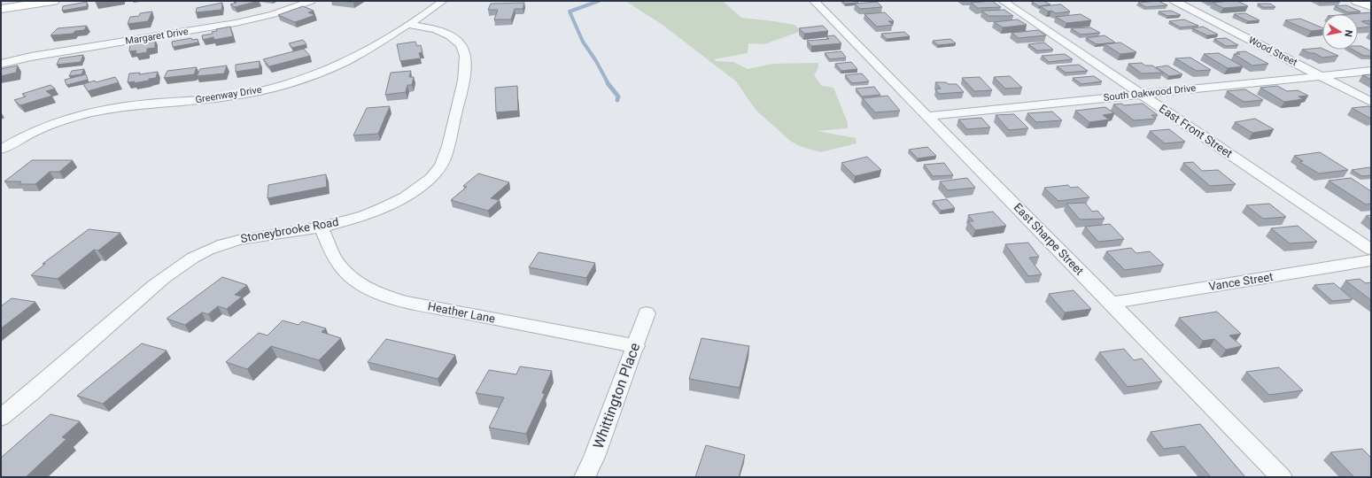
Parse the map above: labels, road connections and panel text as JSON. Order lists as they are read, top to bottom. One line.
{"streets":{"street":["Margaret Drive","Wood Street","South Oakwood Drive","Greenway Drive","East Front Street","Stoneybrooke Road","East Sharpe Street","Vance Street","Heather Lane","Whittington Place"]},"crossings":[["Wood Street","South Oakwood Drive"],["South Oakwood Drive","East Front Street"],["South Oakwood Drive","East Sharpe Street"],["Greenway Drive","Stoneybrooke Road"],["Stoneybrooke Road","Heather Lane"],["East Sharpe Street","Vance Street"],["Heather Lane","Whittington Place"]],"north":"right"}
